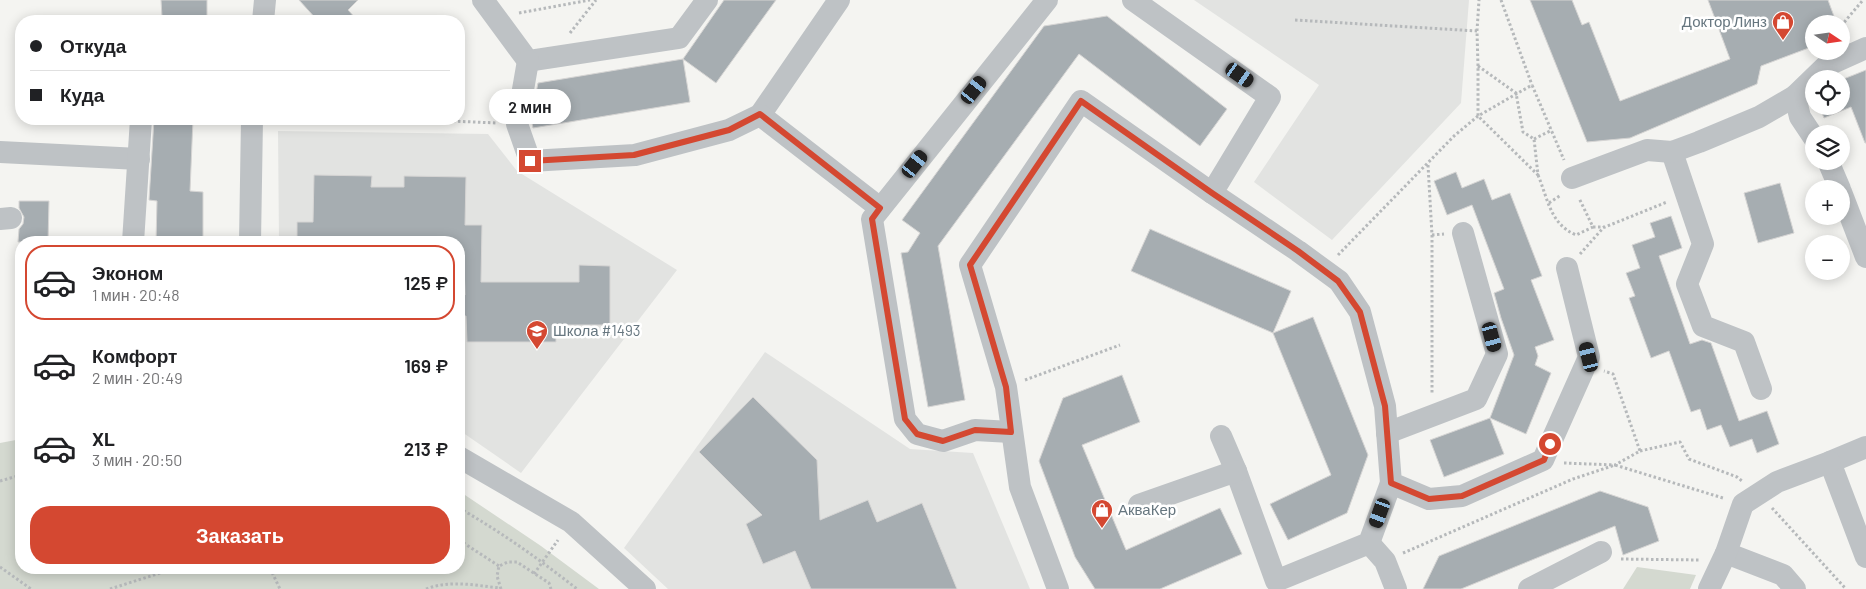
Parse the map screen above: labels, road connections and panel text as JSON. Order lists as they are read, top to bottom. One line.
{"places":{"shop":["Доктор Линз","АкваКер"],"school or university":["Школа #1493"]},"north":"right","page":{"map_buttons":["+","−"],"banner":["Откуда","Куда"],"bubble":"2 мин","list":[{"name":"Эконом","note":"1 мин · 20:48","value":"125 ₽"},{"name":"Комфорт","note":"2 мин · 20:49","value":"169 ₽"},{"name":"XL","note":"3 мин · 20:50","value":"213 ₽"}],"buttons":"Заказать"}}
